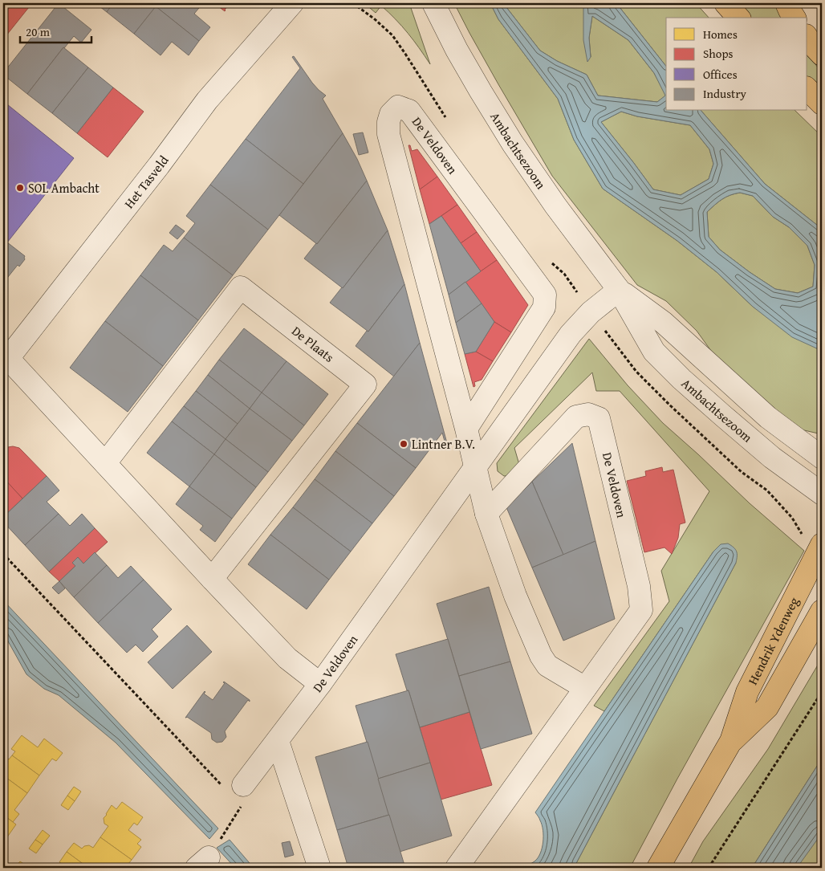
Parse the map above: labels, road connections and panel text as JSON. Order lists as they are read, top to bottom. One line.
{"streets":{"main road":["Hendrik Ydenweg"],"street":["De Veldoven","Ambachtsezoom","Het Tasveld","De Plaats"]},"crossings":[["De Veldoven","Ambachtsezoom"],["Ambachtsezoom","Hendrik Ydenweg"]],"places":["SOL Ambacht","Lintner B.V."],"legend":["Homes","Shops","Offices","Industry"],"scale_bar":"20 m"}
